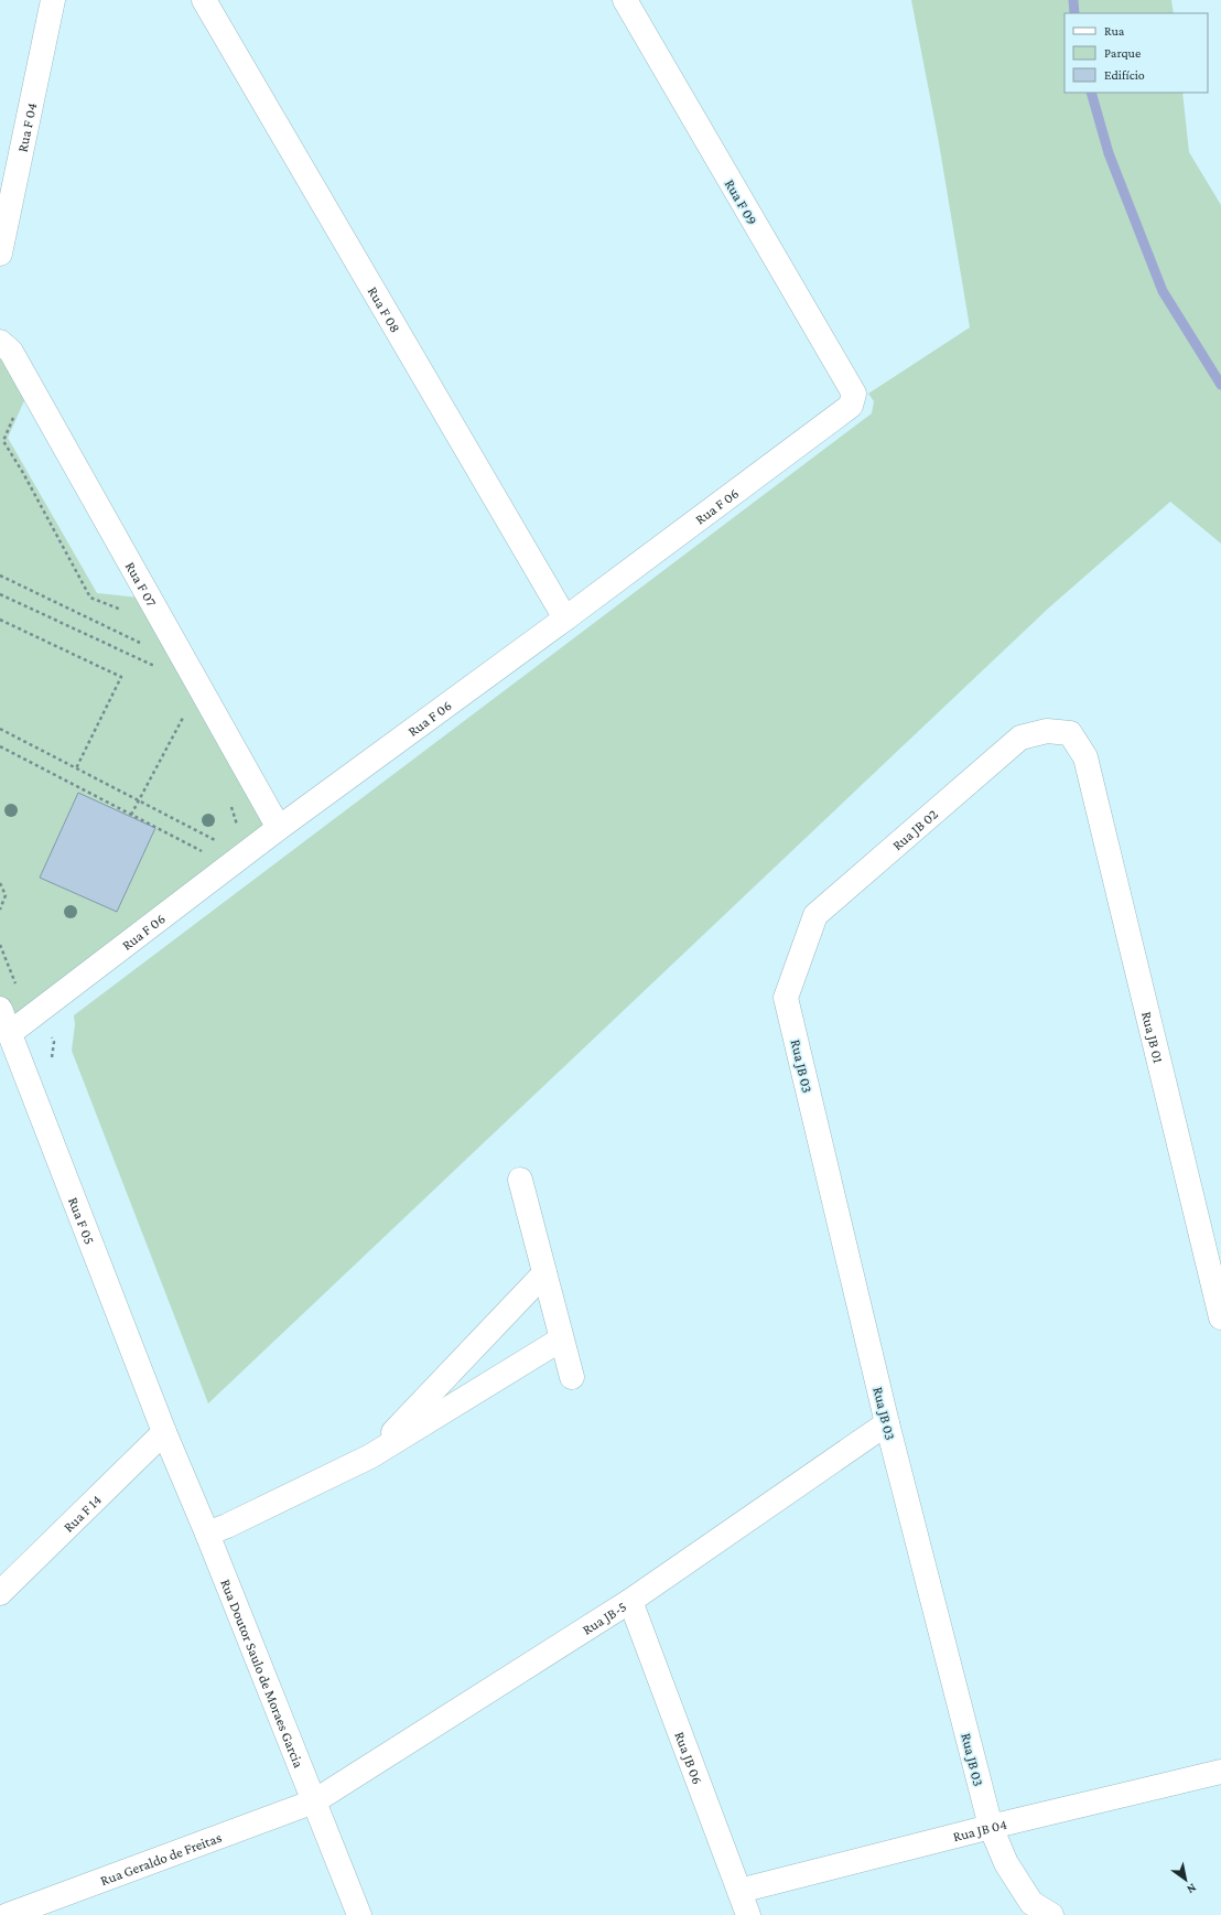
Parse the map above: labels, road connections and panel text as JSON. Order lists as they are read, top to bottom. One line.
{"streets":{"street":["Rua F 04","Rua F 09","Rua F 08","Rua F 06","Rua F 07","Rua JB 02","Rua JB 01","Rua JB 03","Rua F 05","Rua F 14","Rua JB-5","Rua Doutor Saulo de Moraes Garcia","Rua JB 06","Rua JB 04","Rua Geraldo de Freitas"]},"crossings":[["Rua F 09","Rua F 06"],["Rua F 08","Rua F 06"],["Rua F 06","Rua F 07"],["Rua F 06","Rua F 05"],["Rua JB 02","Rua JB 01"],["Rua JB 02","Rua JB 03"],["Rua JB 03","Rua JB-5"],["Rua JB 03","Rua JB 04"],["Rua F 05","Rua F 14"],["Rua F 05","Rua Doutor Saulo de Moraes Garcia"],["Rua F 14","Rua Doutor Saulo de Moraes Garcia"],["Rua JB-5","Rua Doutor Saulo de Moraes Garcia"],["Rua JB-5","Rua JB 06"],["Rua JB-5","Rua Geraldo de Freitas"],["Rua Doutor Saulo de Moraes Garcia","Rua Geraldo de Freitas"],["Rua JB 06","Rua JB 04"]],"legend":["Rua","Parque","Edifício"],"north":"bottom right"}
